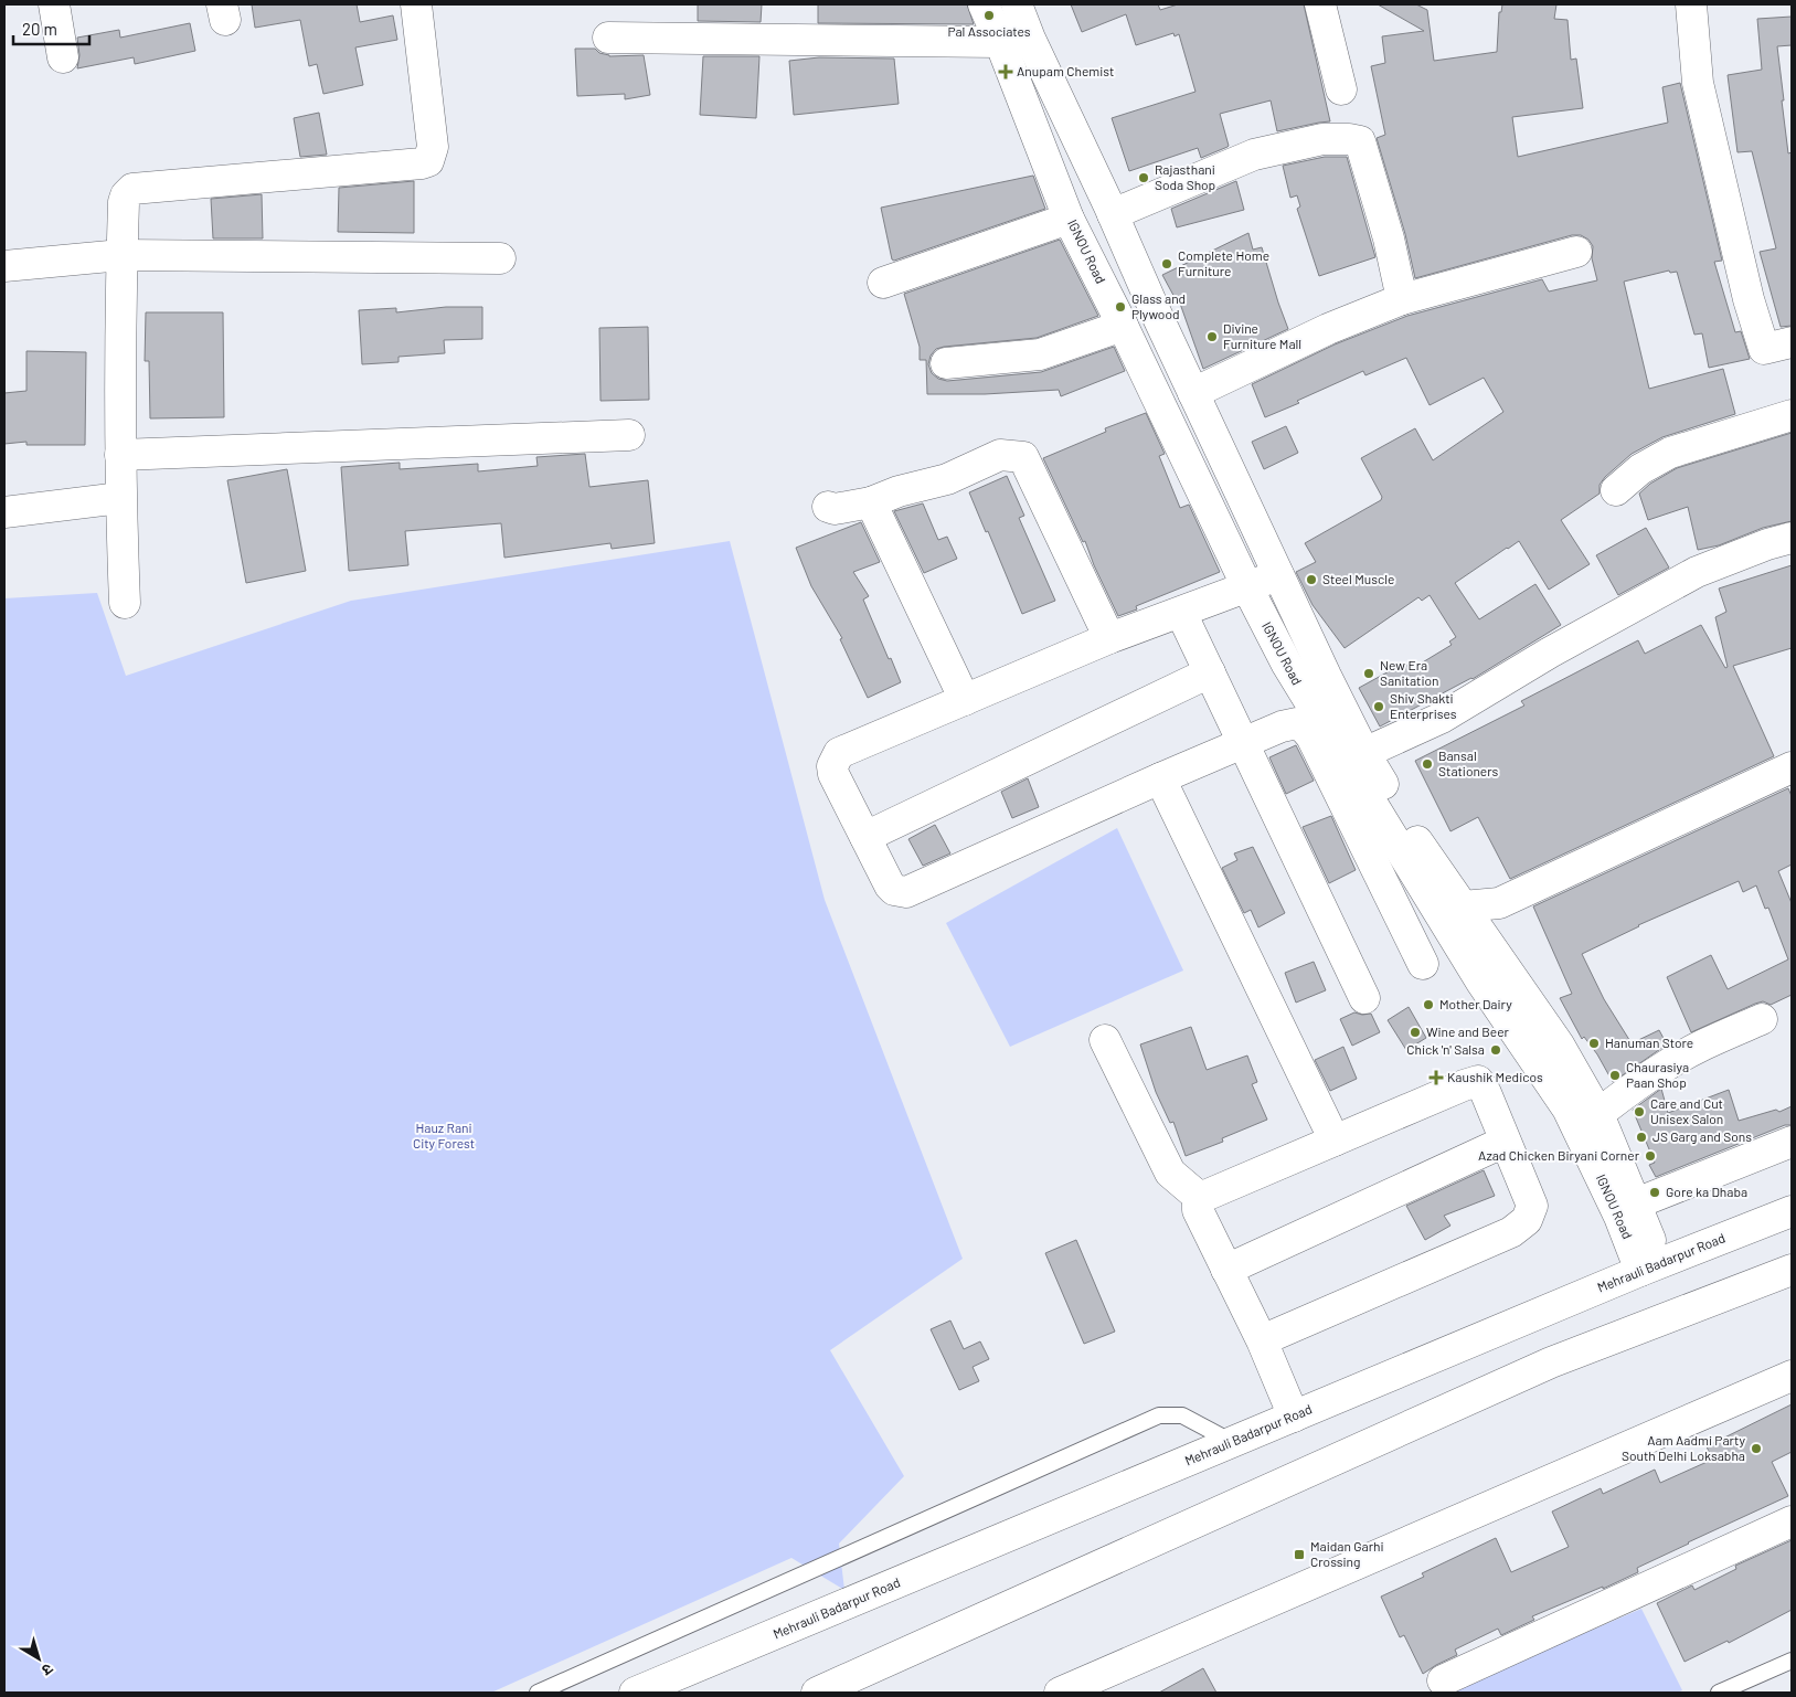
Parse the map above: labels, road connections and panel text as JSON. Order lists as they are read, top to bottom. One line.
{"streets":{"street":["IGNOU Road","Mehrauli Badarpur Road"]},"crossings":[["IGNOU Road","Mehrauli Badarpur Road"]],"parks":["Hauz Rani City Forest"],"places":{"other":["Pal Associates","Rajasthani Soda Shop","Complete Home Furniture","Glass and Plywood","Divine Furniture Mall","Steel Muscle","New Era Sanitation","Shiv Shakti Enterprises","Bansal Stationers","Mother Dairy","Wine and Beer","Hanuman Store","Chick 'n' Salsa","Chaurasiya Paan Shop","Care and Cut Unisex Salon","JS Garg and Sons","Azad Chicken Biryani Corner","Gore ka Dhaba","Aam Aadmi Party South Delhi Loksabha"],"health":["Anupam Chemist","Kaushik Medicos"],"transit":["Maidan Garhi Crossing"]},"scale_bar":"20 m","north":"bottom right"}
